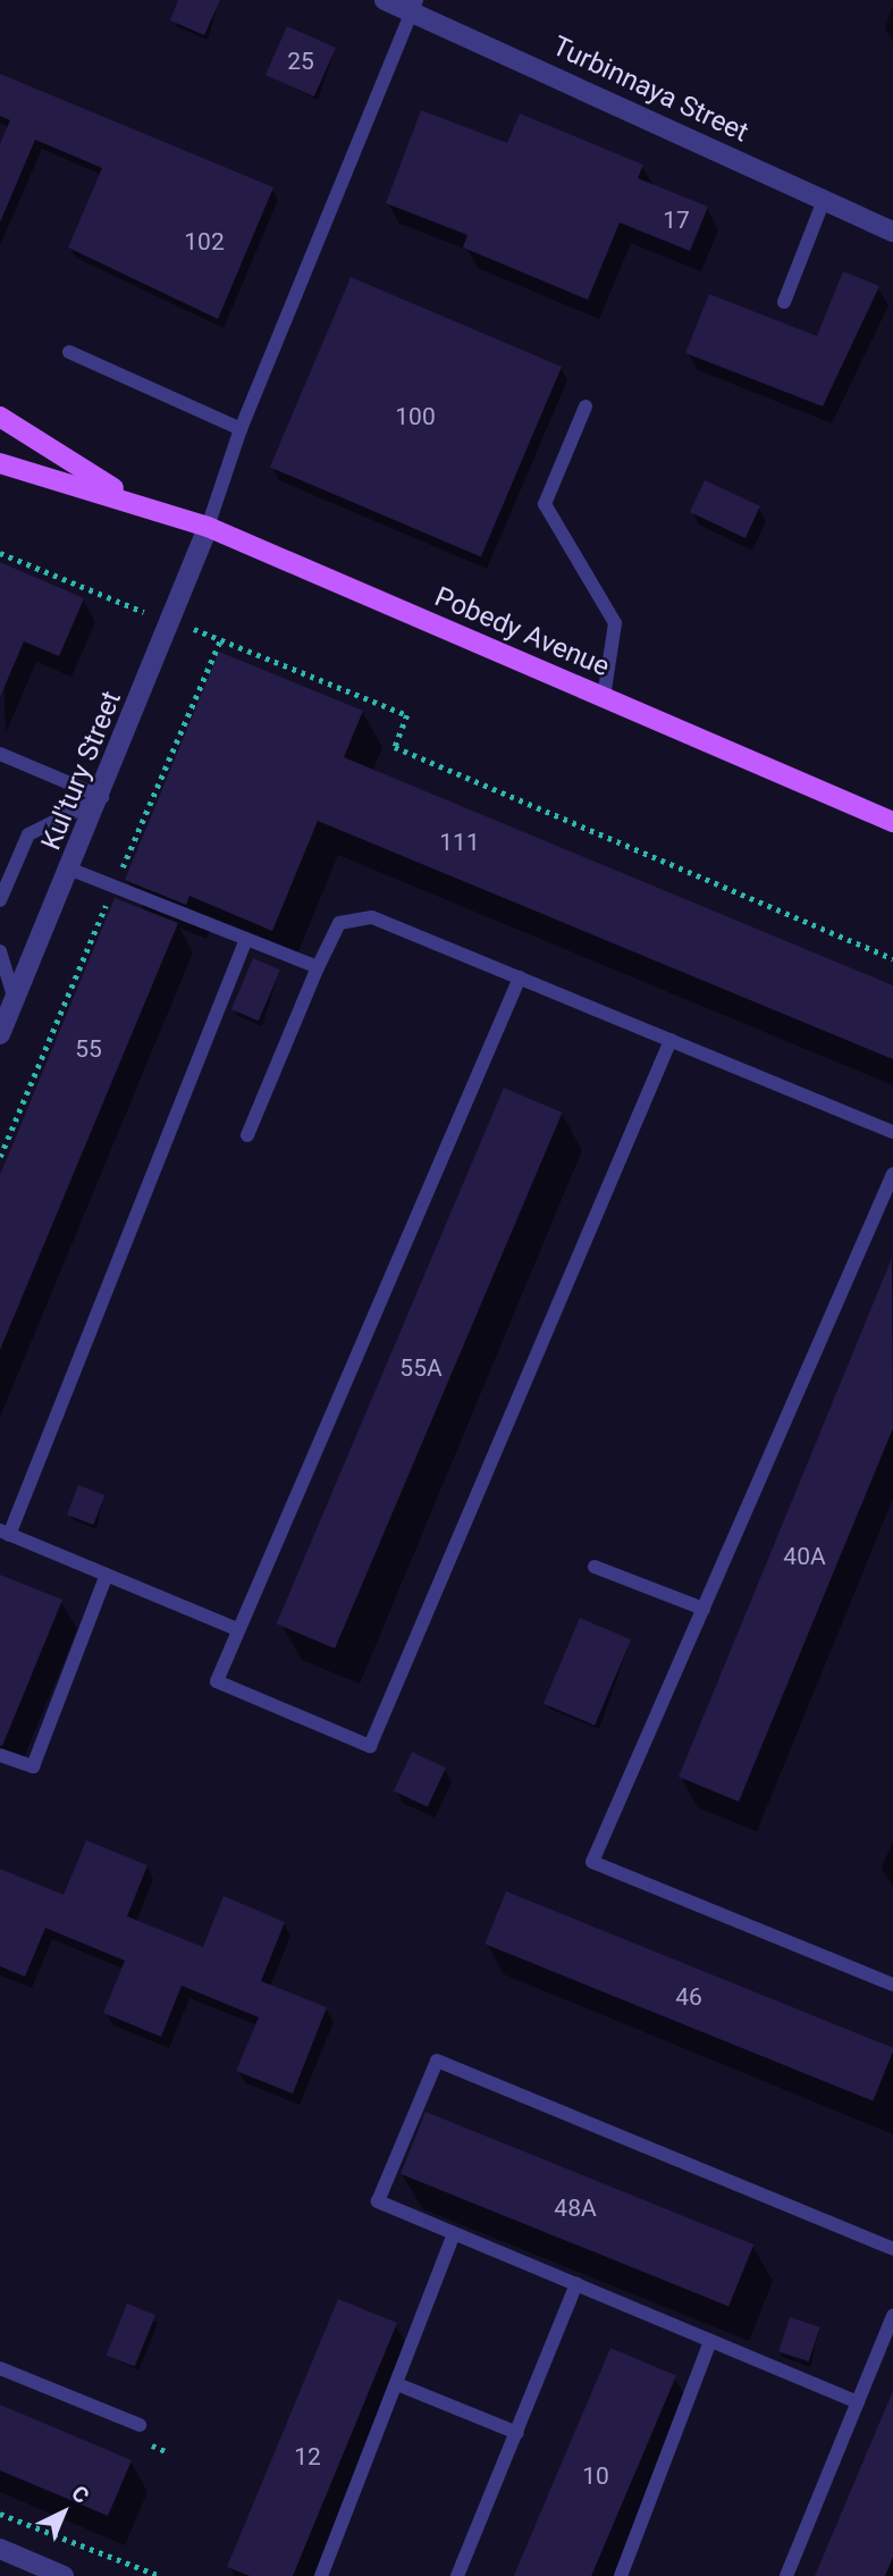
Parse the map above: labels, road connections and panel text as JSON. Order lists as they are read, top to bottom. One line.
{"streets":{"main road":["Pobedy Avenue"],"street":["Turbinnaya Street","Kul'tury Street"]},"crossings":[["Pobedy Avenue","Kul'tury Street"]],"house_numbers":["25","17","102","100","111","55","55А","40А","46","48А","12","10"],"north":"top right"}
